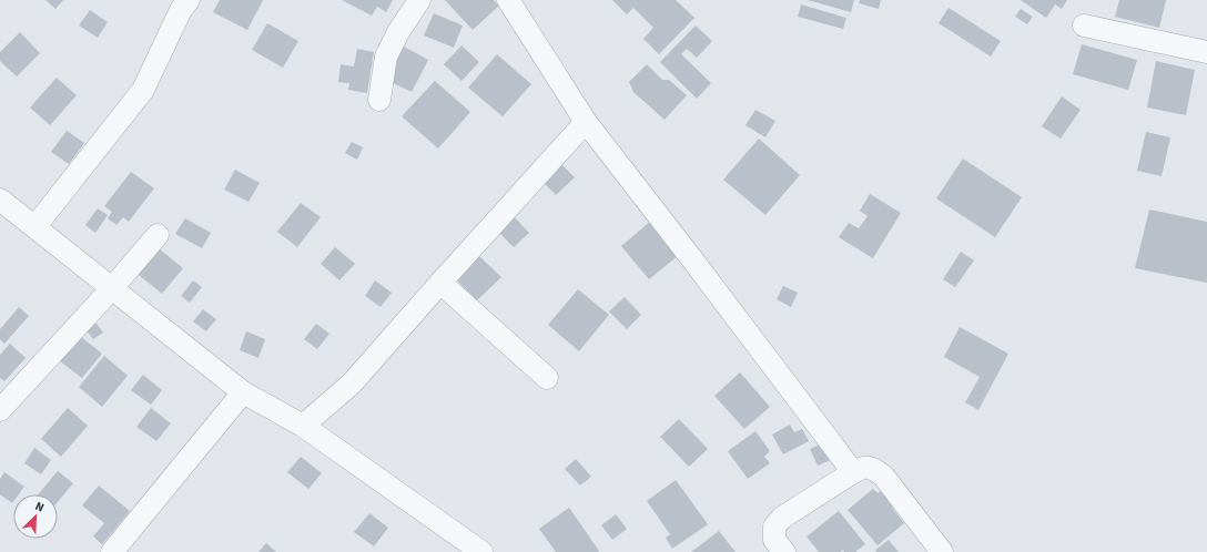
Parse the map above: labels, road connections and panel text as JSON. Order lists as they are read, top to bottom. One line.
{"north":"top right"}
